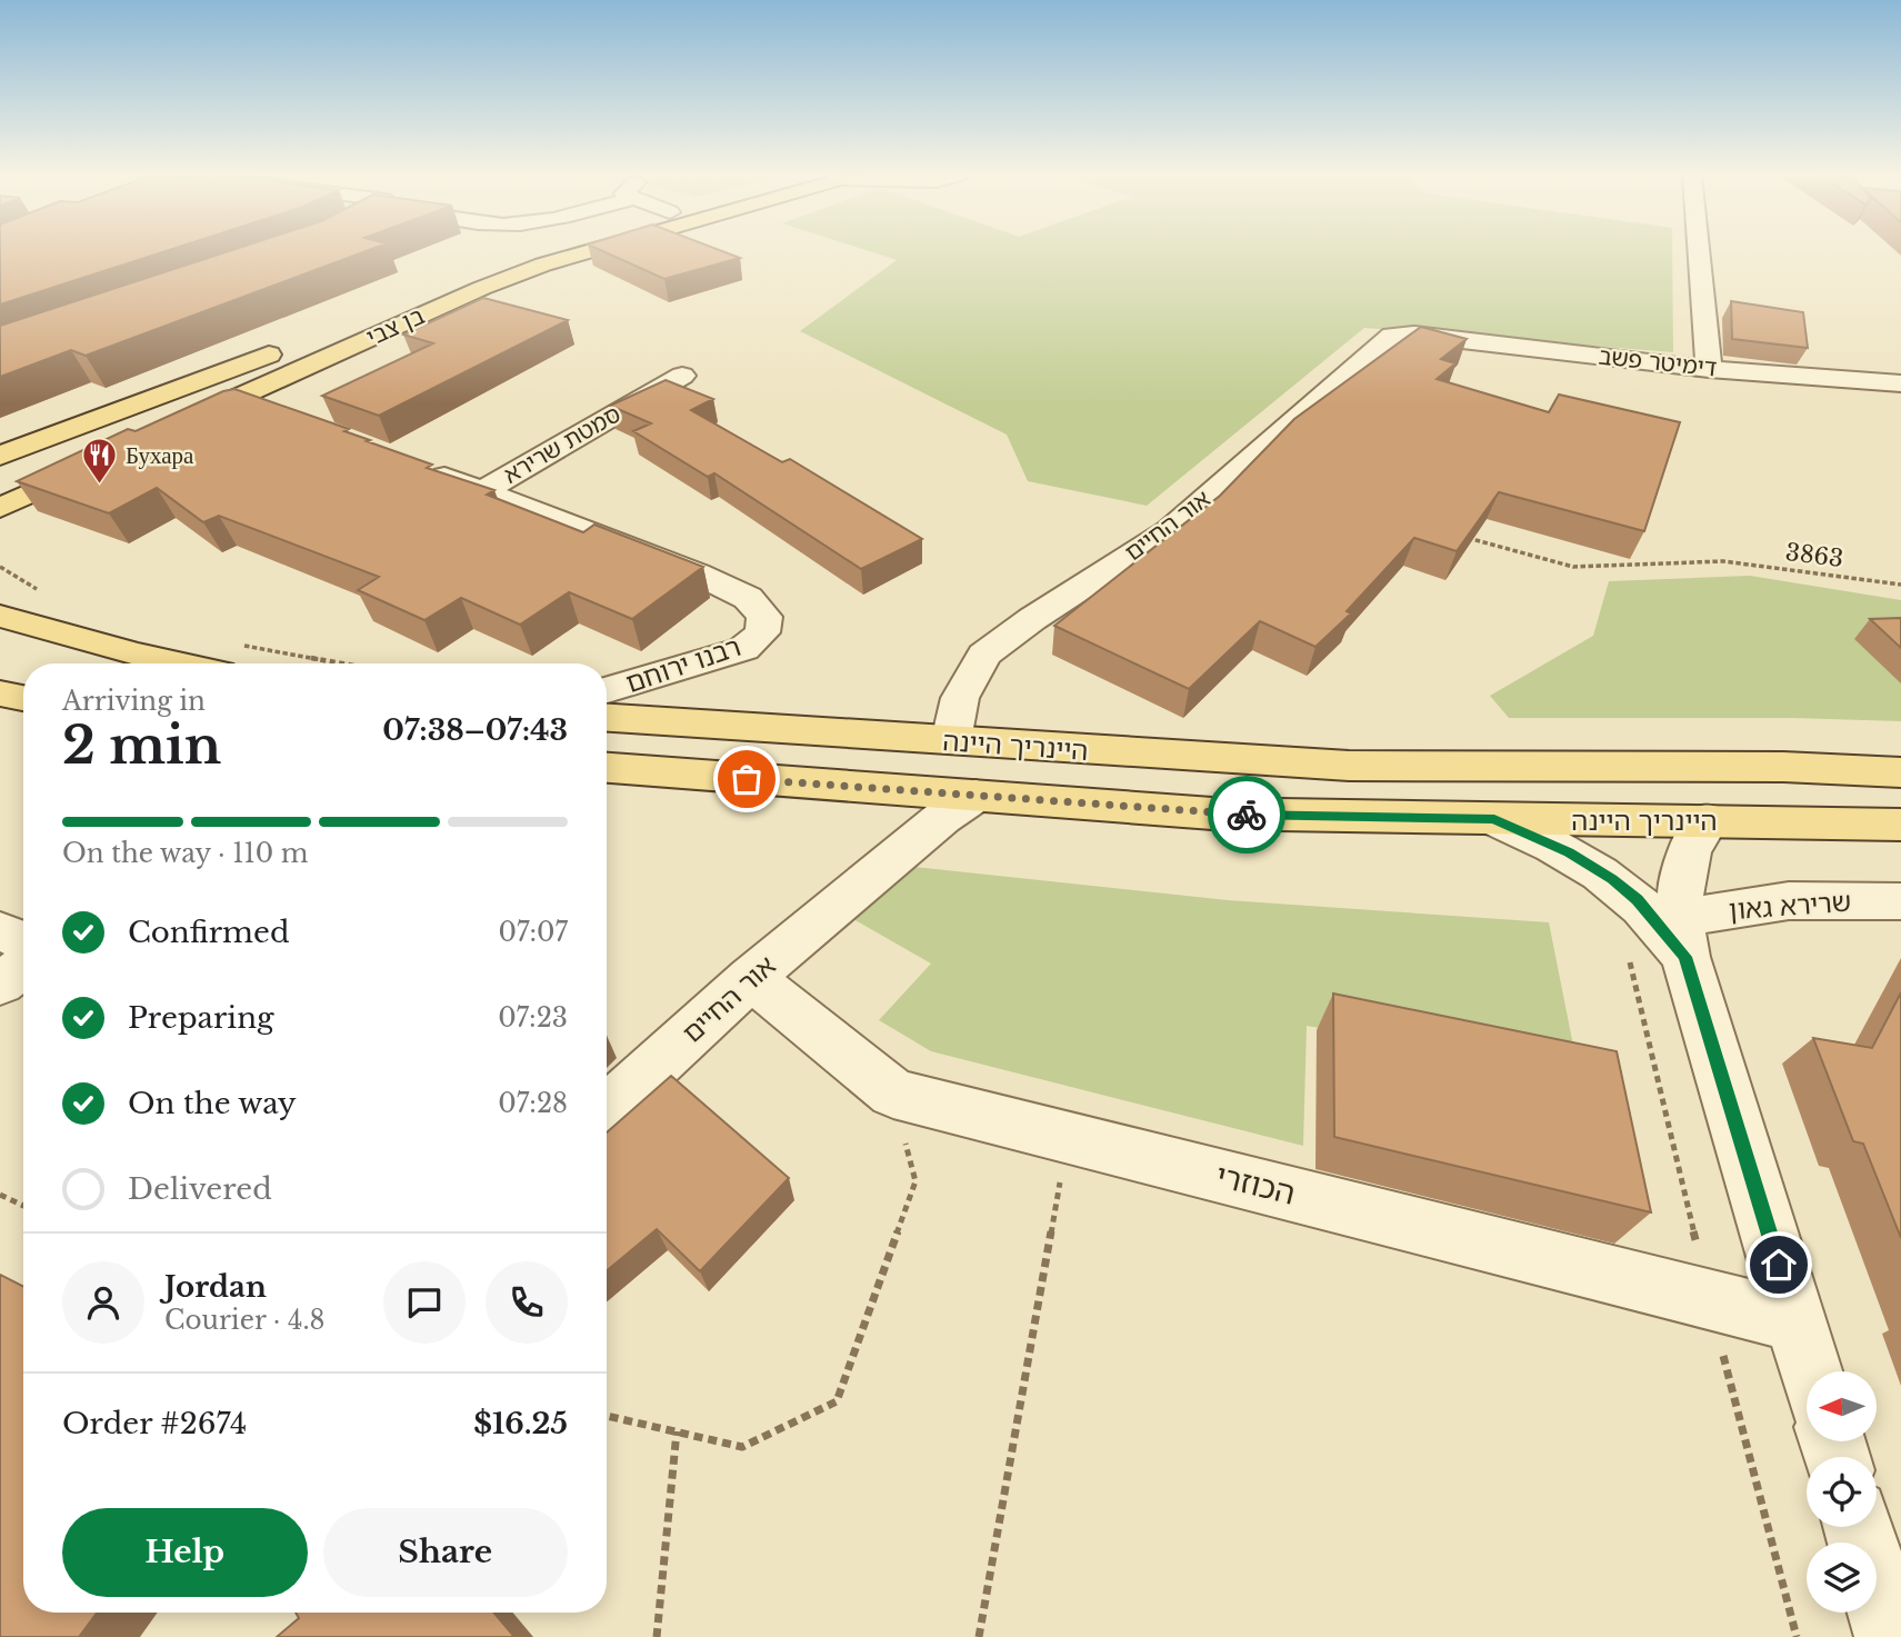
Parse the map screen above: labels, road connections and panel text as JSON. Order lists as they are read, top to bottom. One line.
{"streets":{"main road":["בן צבי","היינריך היינה"],"street":["דימיטר פשב","סמטת שרירא","אור החיים","רבנו ירוחם","שרירא גאון","הכוזרי"],"path":["3863"]},"crossings":[["דימיטר פשב","אור החיים"],["סמטת שרירא","רבנו ירוחם"],["אור החיים","היינריך היינה"],["אור החיים","הכוזרי"]],"places":{"restaurant":["Бухара"]},"north":"left","page":{"heading":["2 min","Arriving in","07:38–07:43"],"panel":["Jordan","Courier · 4.8","Order #2674","$16.25"],"bar":"On the way · 110 m","list":[["Confirmed","07:07"],["Preparing","07:23"],["On the way","07:28"],"Delivered"],"buttons":["Help","Share"]}}
